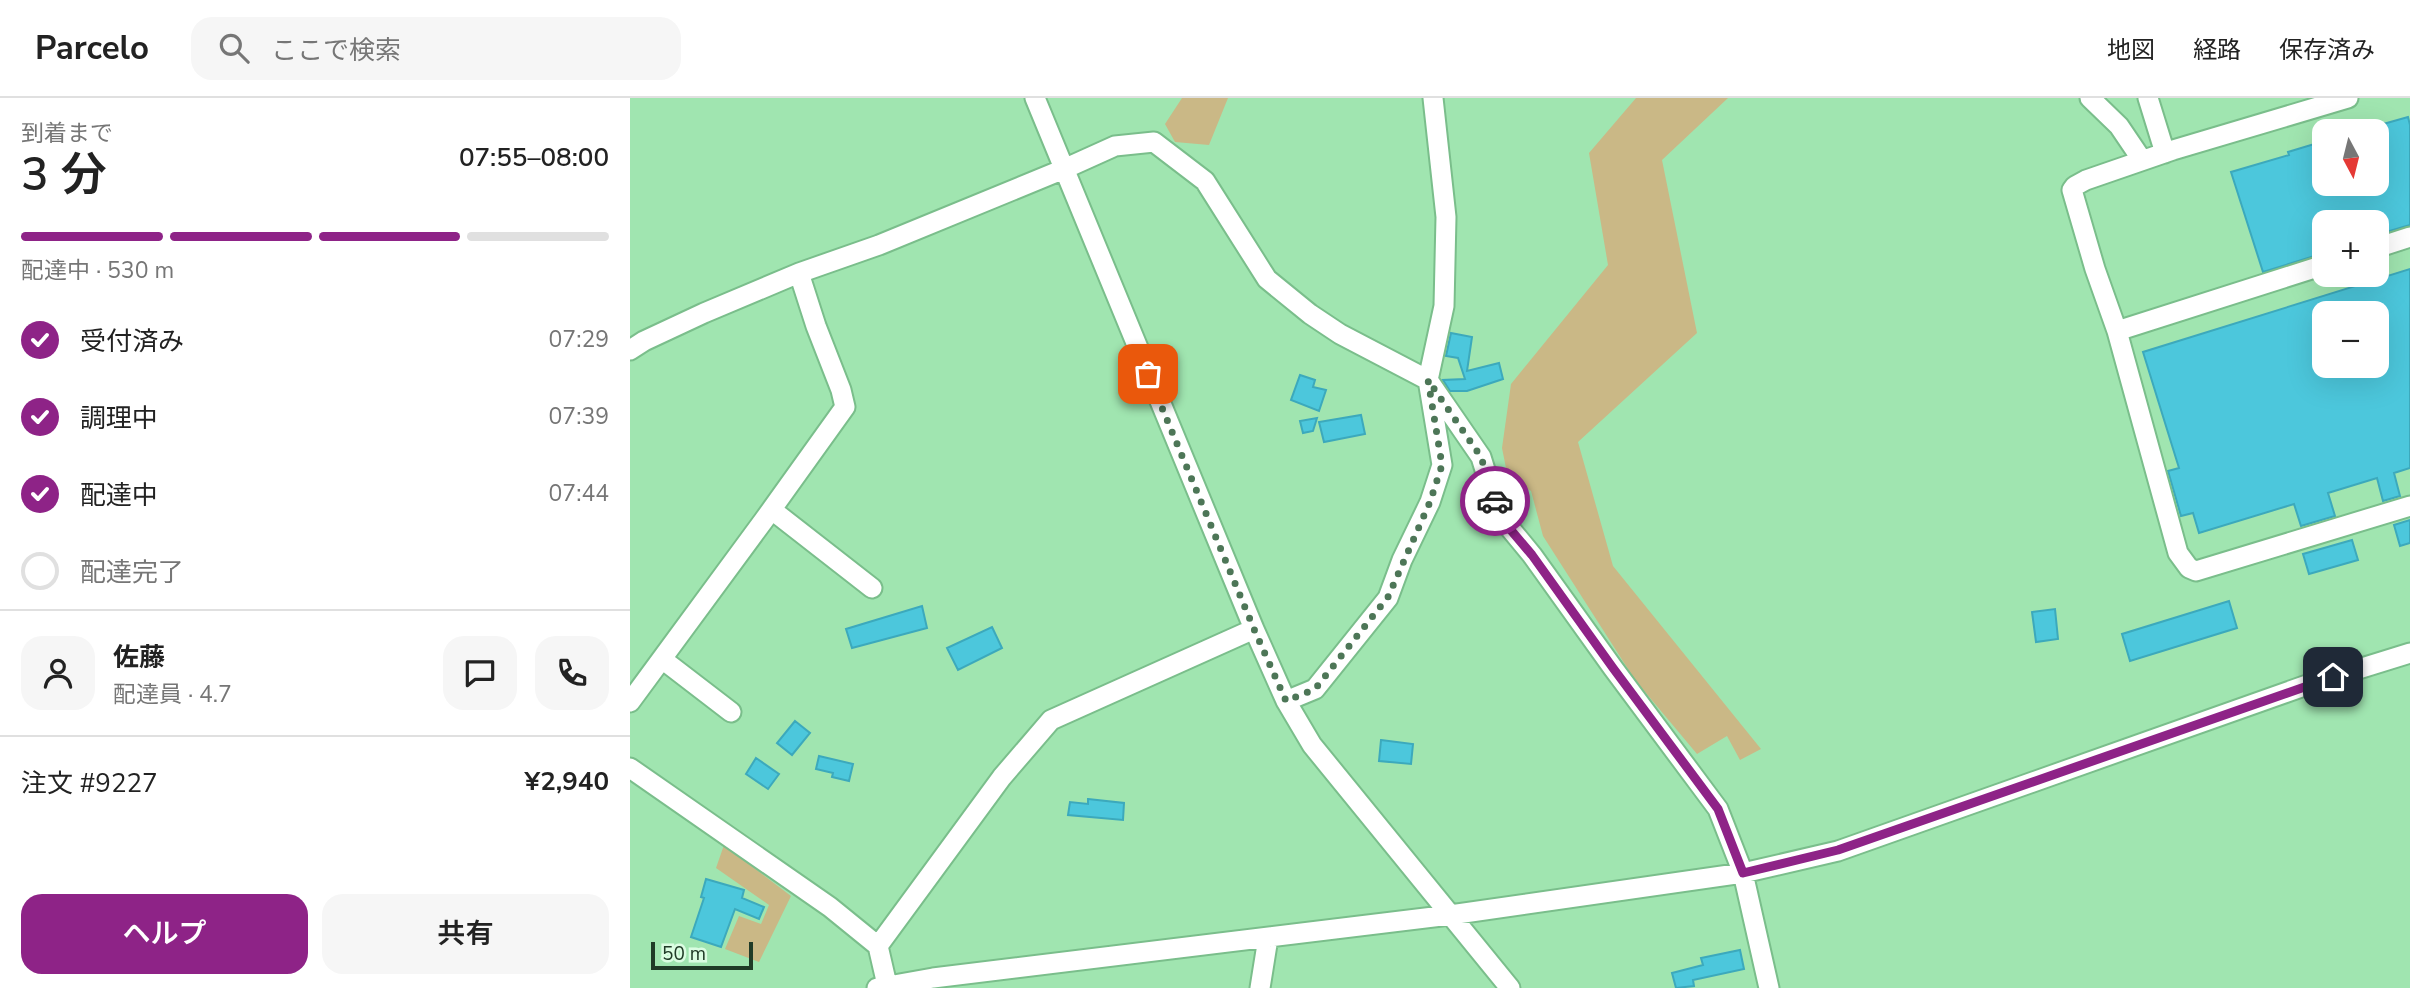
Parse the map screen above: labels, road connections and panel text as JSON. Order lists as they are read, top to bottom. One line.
{"scale_bar":"50 m","north":"bottom","page":{"header":"Parcelo","search":"ここで検索","nav":["地図","経路","保存済み"],"heading":["3 分","到着まで","07:55–08:00"],"panel":["佐藤","配達員 · 4.7","注文 #9227","¥2,940"],"map_buttons":["+","−"],"bar":"配達中 · 530 m","list":[["受付済み","07:29"],["調理中","07:39"],["配達中","07:44"],"配達完了"],"buttons":["ヘルプ","共有"],"scale":"50 m"}}
